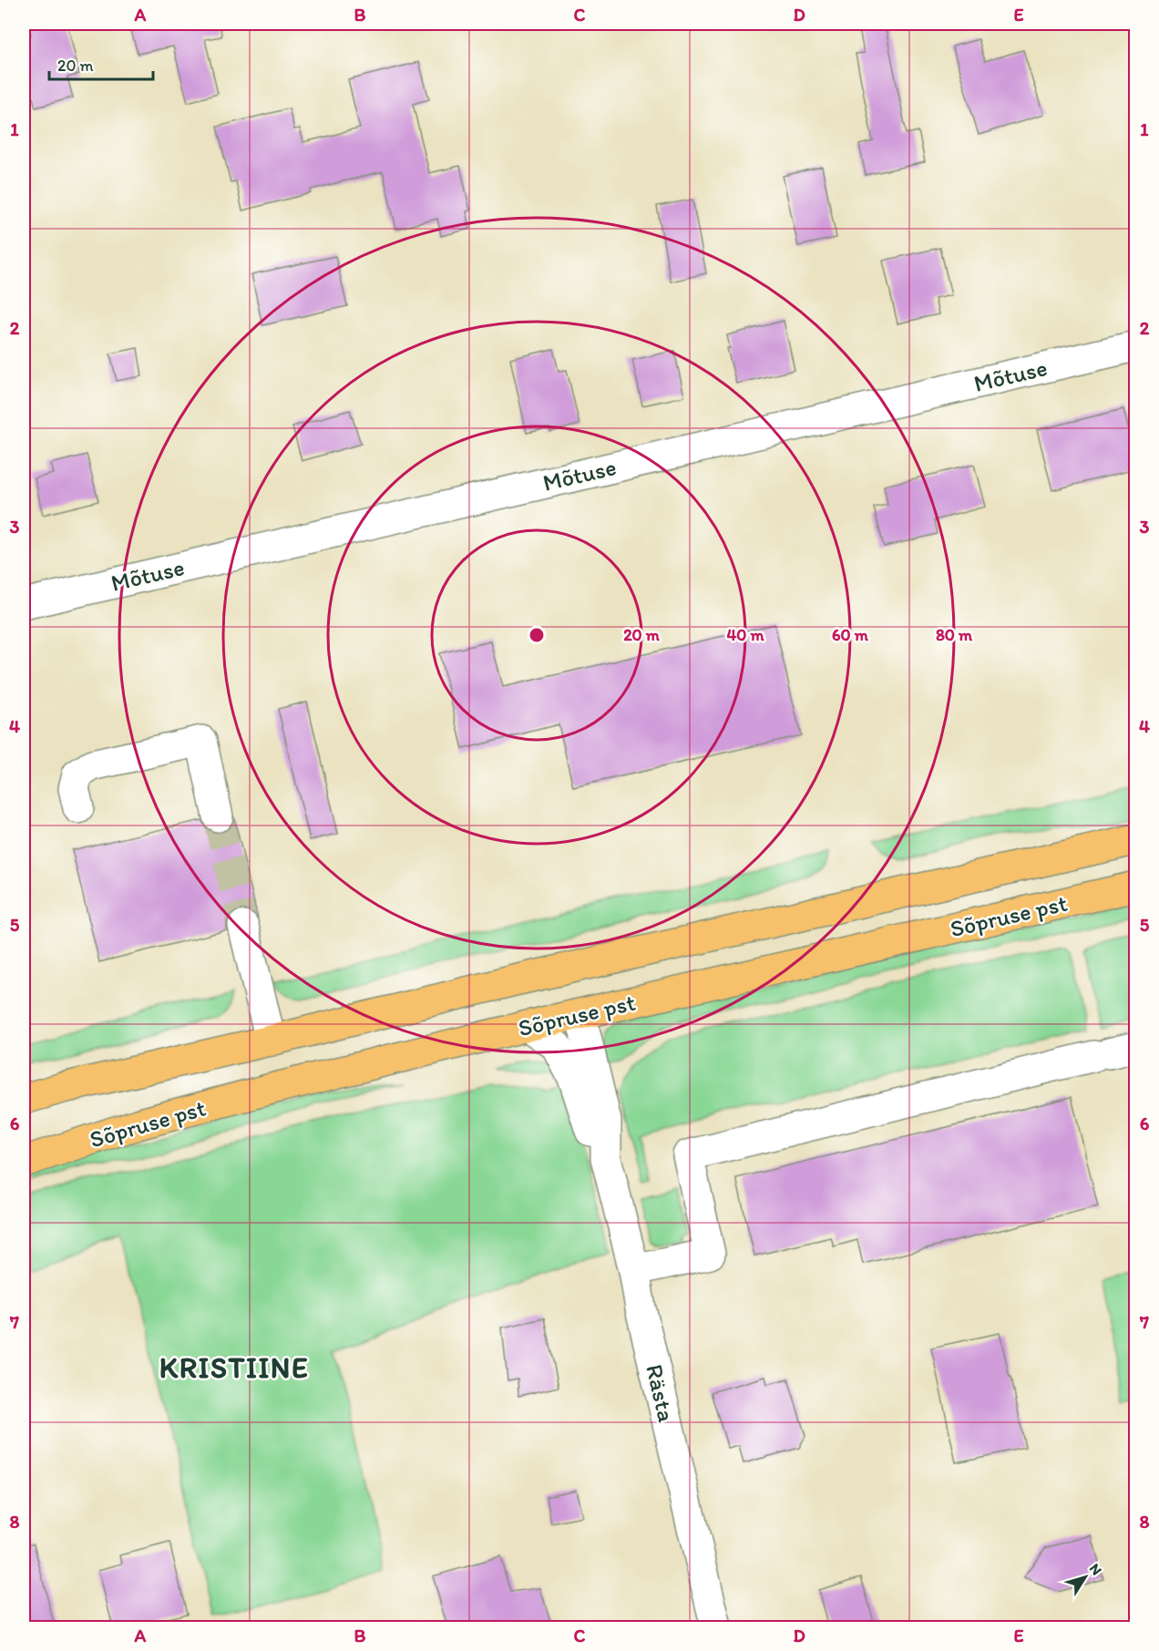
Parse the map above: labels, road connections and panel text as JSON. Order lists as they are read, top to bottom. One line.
{"streets":{"main road":["Sõpruse pst"],"street":["Mõtuse","Rästa"]},"crossings":[["Sõpruse pst","Rästa"]],"districts":["KRISTIINE"],"scale_bar":"20 m","north":"top right","grid":{"columns":["A","B","C","D","E"],"rows":["1","2","3","4","5","6","7","8"]},"rings":["20 m","40 m","60 m","80 m"]}
